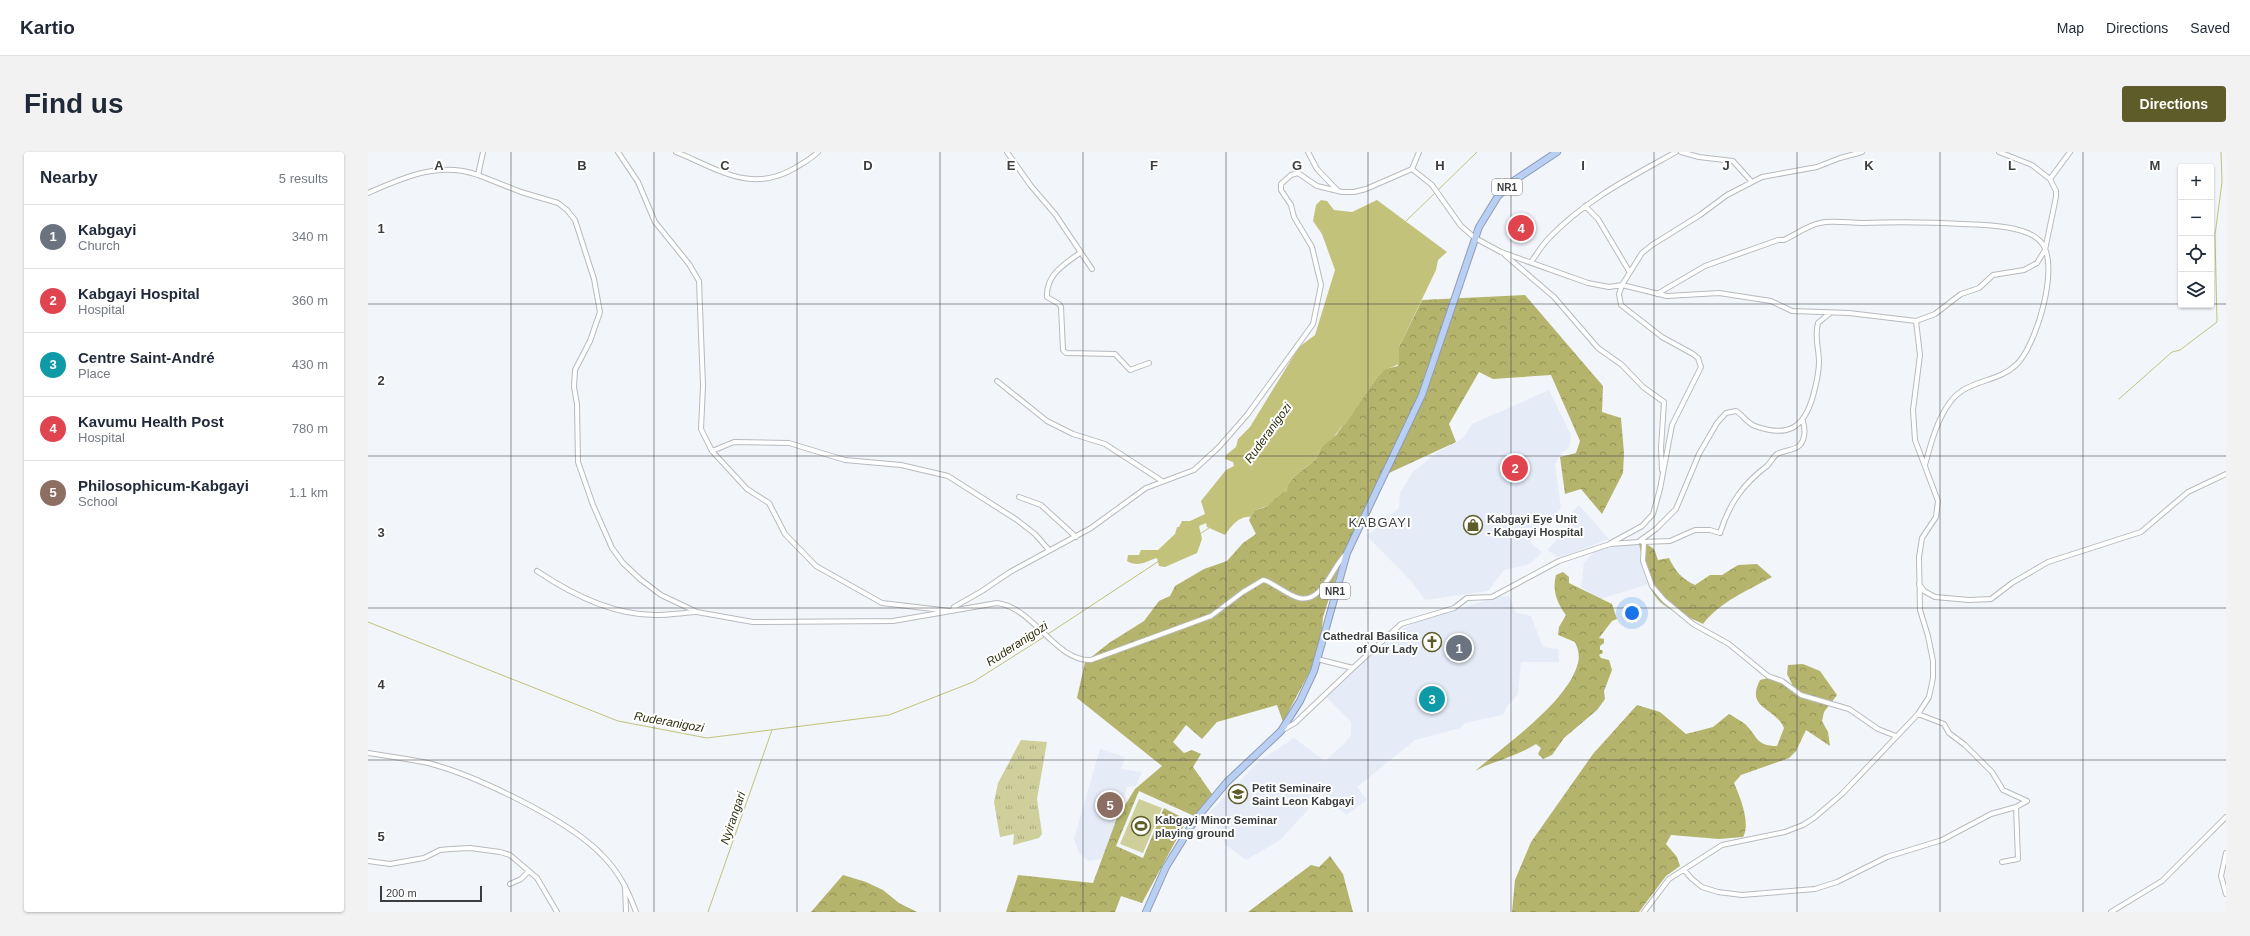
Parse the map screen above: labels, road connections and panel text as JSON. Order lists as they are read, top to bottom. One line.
{"streets":{"highway":["NR1"]},"districts":["KABGAYI"],"water":["Ruderanigozi","Nyirangari"],"places":{"shop":["Kabgayi Eye Unit - Kabgayi Hospital"],"church":["Cathedral Basilica of Our Lady"],"school or university":["Petit Seminaire Saint Leon Kabgayi"],"sports":["Kabgayi Minor Seminar playing ground"]},"scale_bar":"200 m","page":{"header":"Kartio","nav":["Map","Directions","Saved"],"buttons":"Directions","title":"Find us","heading":["Nearby","5 results"],"map_buttons":["+","−"],"list":[{"mark":"1","name":"Kabgayi","note":"Church","value":"340 m"},{"mark":"2","name":"Kabgayi Hospital","note":"Hospital","value":"360 m"},{"mark":"3","name":"Centre Saint-André","note":"Place","value":"430 m"},{"mark":"4","name":"Kavumu Health Post","note":"Hospital","value":"780 m"},{"mark":"5","name":"Philosophicum-Kabgayi","note":"School","value":"1.1 km"}],"pins":["4","2","1","3","5"],"scale":"200 m"},"grid":{"columns":["A","B","C","D","E","F","G","H","I","J","K","L","M"],"rows":["1","2","3","4","5"]}}
